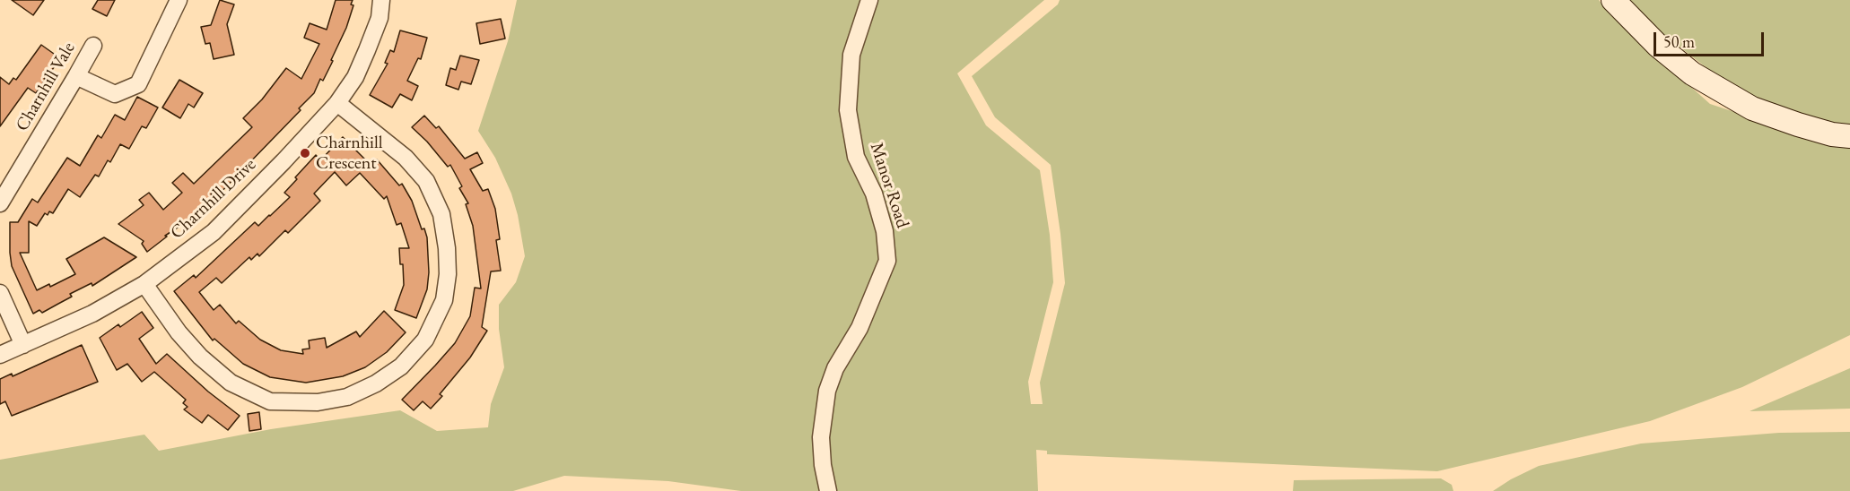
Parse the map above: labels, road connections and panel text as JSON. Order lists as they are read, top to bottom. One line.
{"streets":{"street":["Charnhill Vale","Manor Road","Charnhill Drive"]},"places":["Charnhill Crescent"],"scale_bar":"50 m"}
